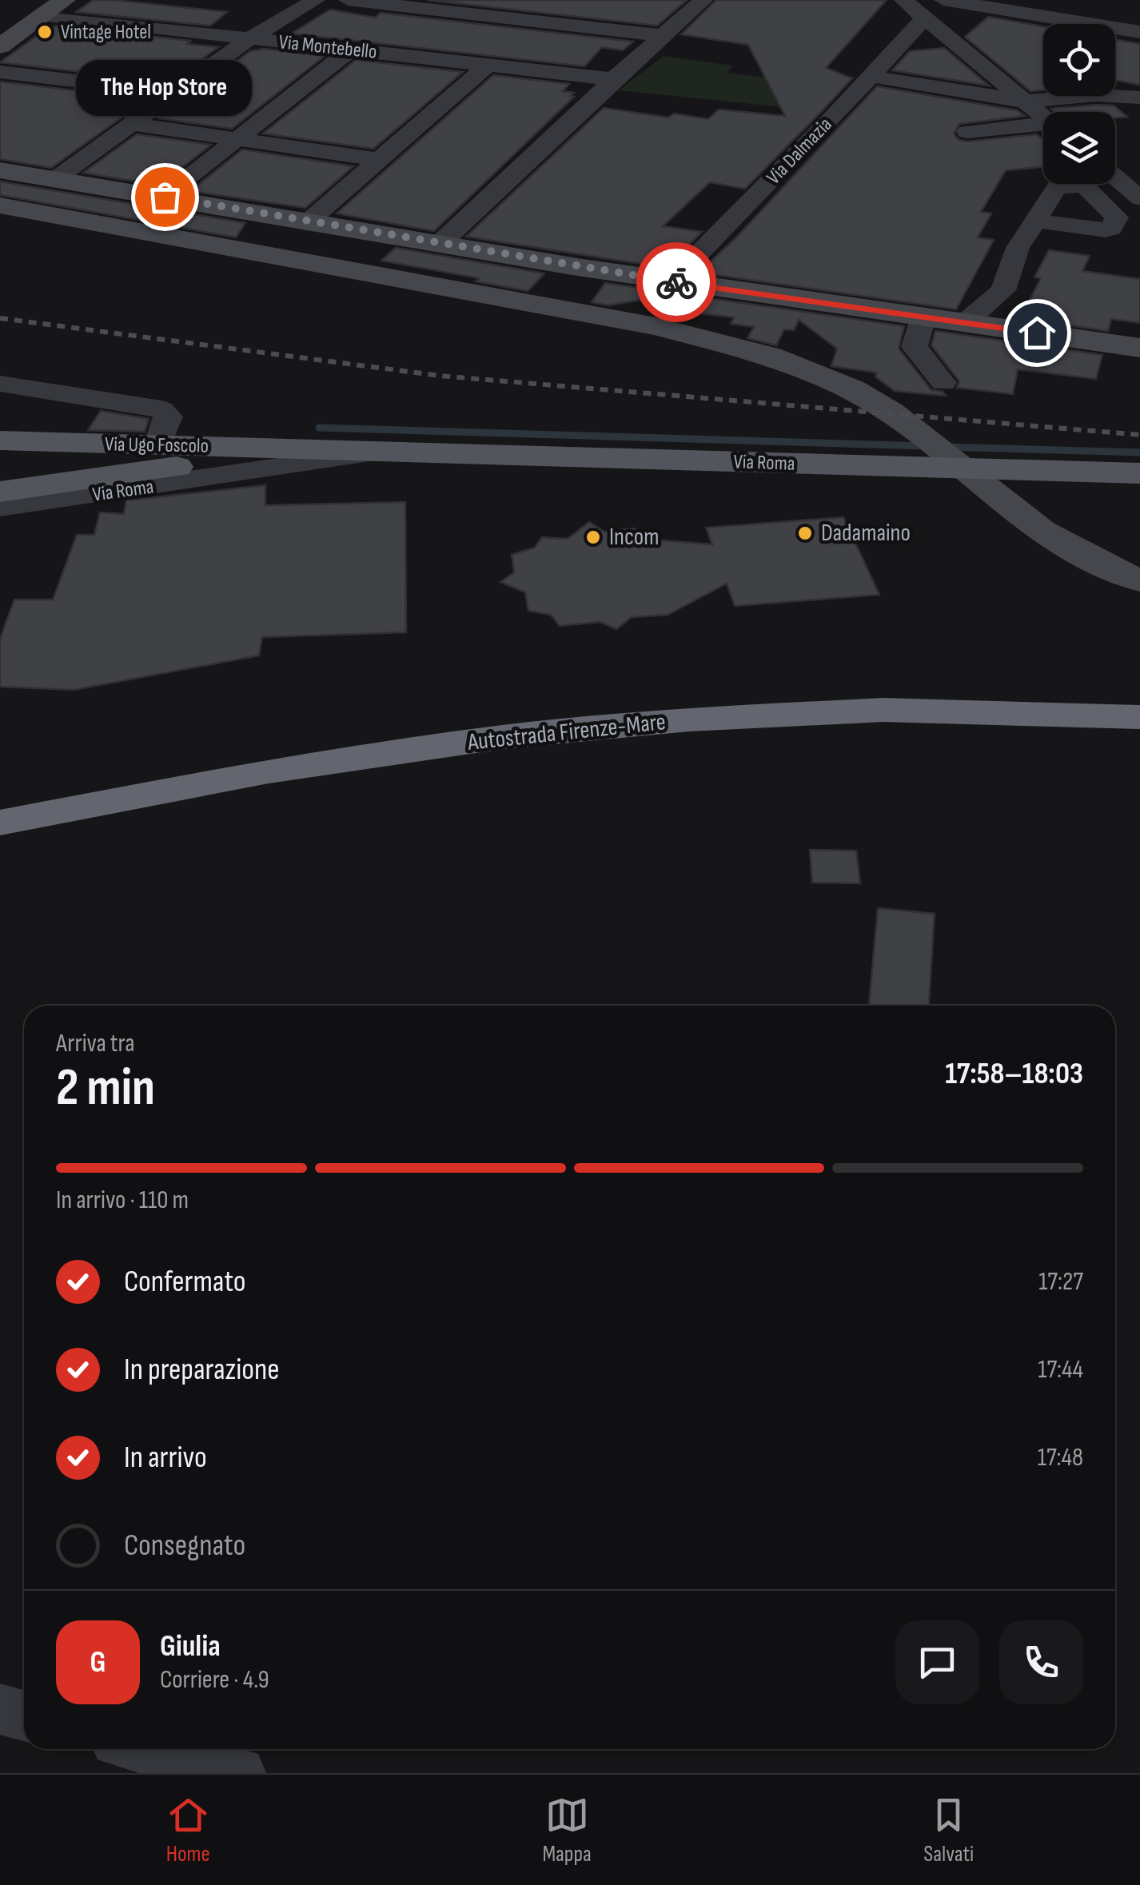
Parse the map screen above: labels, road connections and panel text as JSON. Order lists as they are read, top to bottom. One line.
{"streets":{"highway":["Autostrada Firenze-Mare"],"main road":["Via Ugo Foscolo","Via Roma"],"street":["Via Montebello","Via Dalmazia"]},"crossings":[["Via Ugo Foscolo","Via Roma"]],"places":["Vintage Hotel","The Hop Store","Dadamaino","Incom"],"page":{"bubble":"The Hop Store","heading":["2 min","Arriva tra","17:58–18:03"],"panel":["Giulia","Corriere · 4.9"],"bar":"In arrivo · 110 m","list":[["Confermato","17:27"],["In preparazione","17:44"],["In arrivo","17:48"],"Consegnato"],"round":"G","tabs":["Home","Mappa","Salvati"]}}
